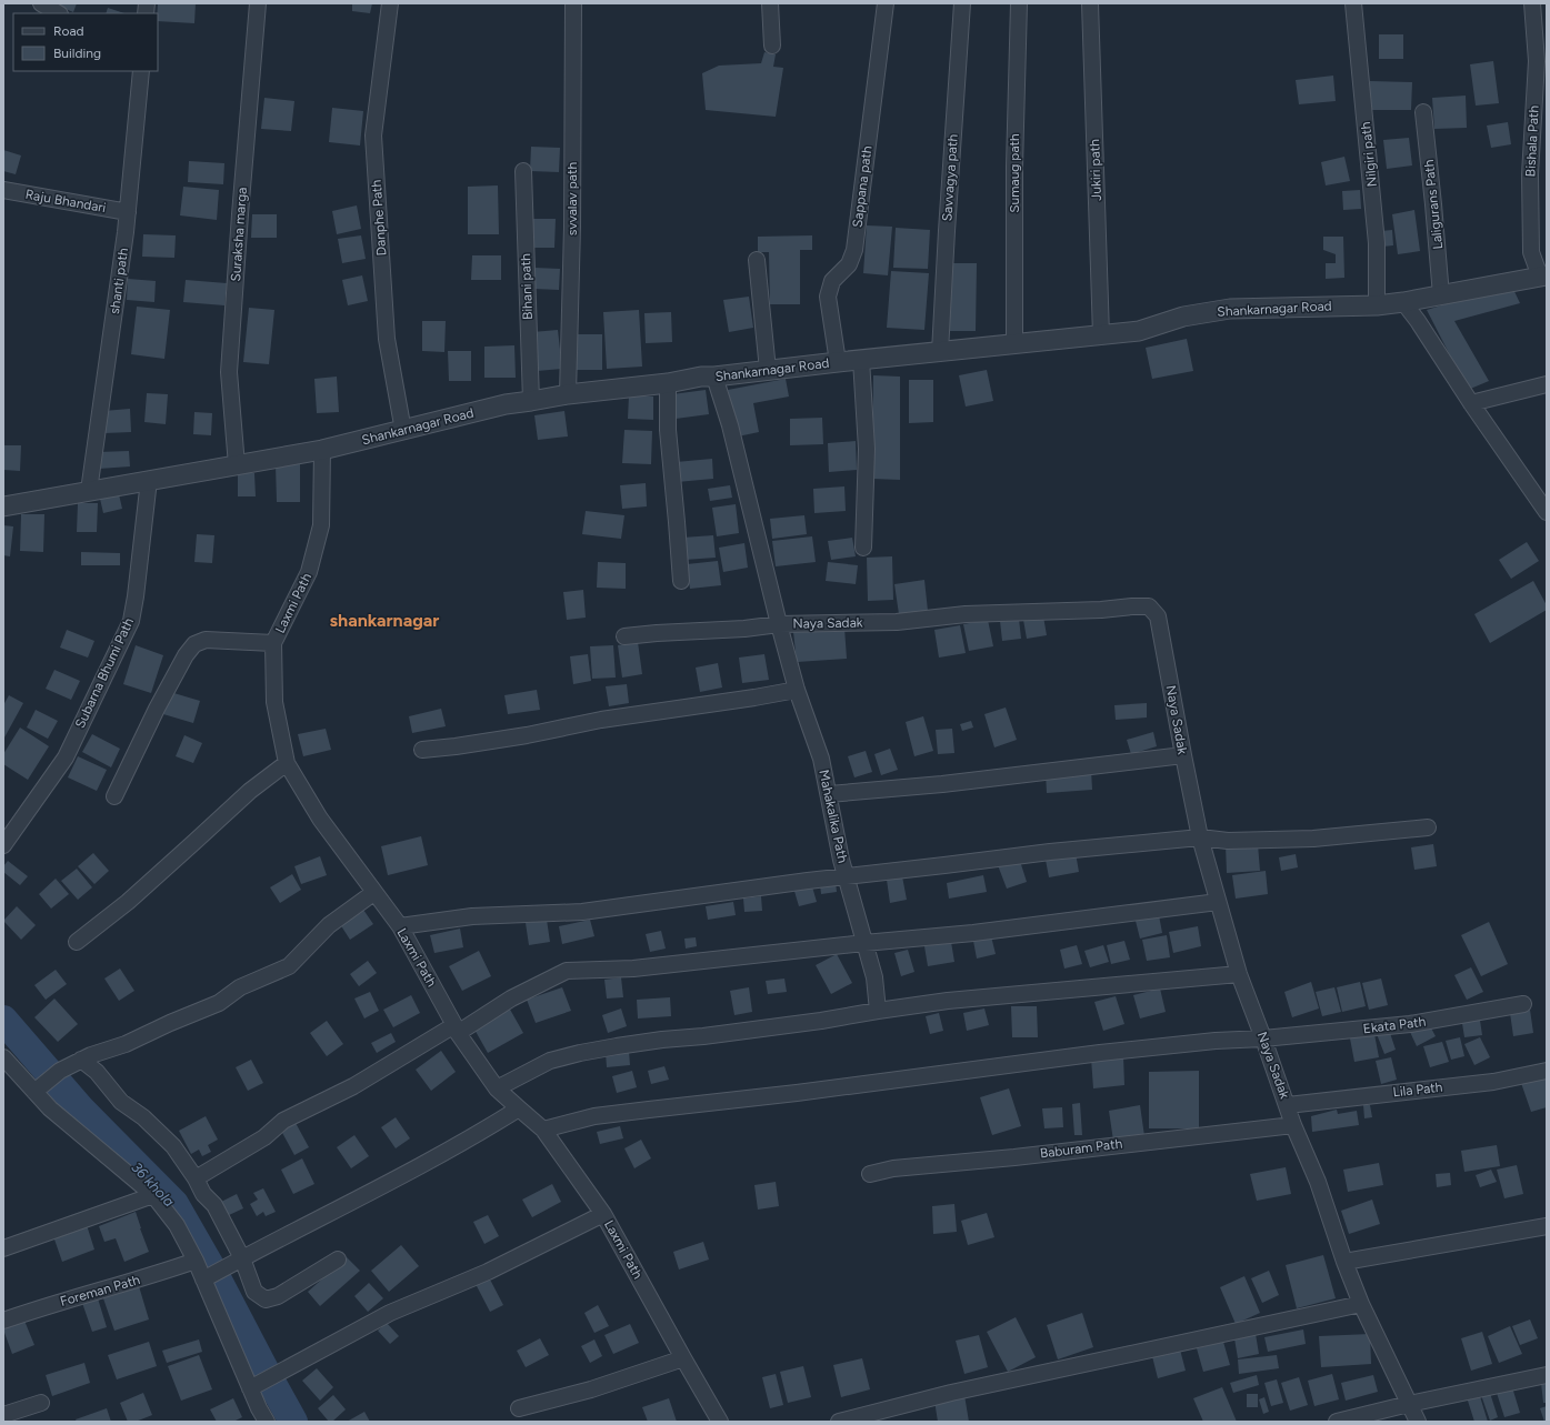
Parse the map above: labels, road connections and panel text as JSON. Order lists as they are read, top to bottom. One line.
{"streets":{"street":["Bishala Path","Nilgiri path","Jukiri path","Sumaug path","Savvagya path","Sappana path","svvalav path","Raju Bhandari","Laligurans Path","Danphe Path","Suraksha marga","shanti path","Bihani path","Shankarnagar Road","Laxmi Path","Naya Sadak","Subarna Bhumi Path","Mahakalika Path","Ekata Path","Lila Path","Baburam Path","Foreman Path"]},"crossings":[["Bishala Path","Shankarnagar Road"],["Nilgiri path","Shankarnagar Road"],["Jukiri path","Shankarnagar Road"],["Sumaug path","Shankarnagar Road"],["Savvagya path","Shankarnagar Road"],["Sappana path","Shankarnagar Road"],["svvalav path","Shankarnagar Road"],["Raju Bhandari","shanti path"],["Laligurans Path","Shankarnagar Road"],["Danphe Path","Shankarnagar Road"],["Suraksha marga","Shankarnagar Road"],["shanti path","Shankarnagar Road"],["Bihani path","Shankarnagar Road"],["Shankarnagar Road","Laxmi Path"],["Shankarnagar Road","Naya Sadak"],["Shankarnagar Road","Subarna Bhumi Path"],["Laxmi Path","Ekata Path"],["Naya Sadak","Mahakalika Path"],["Naya Sadak","Ekata Path"],["Naya Sadak","Lila Path"],["Naya Sadak","Baburam Path"]],"districts":["shankarnagar"],"water":["36 khola"],"legend":["Road","Building"]}
